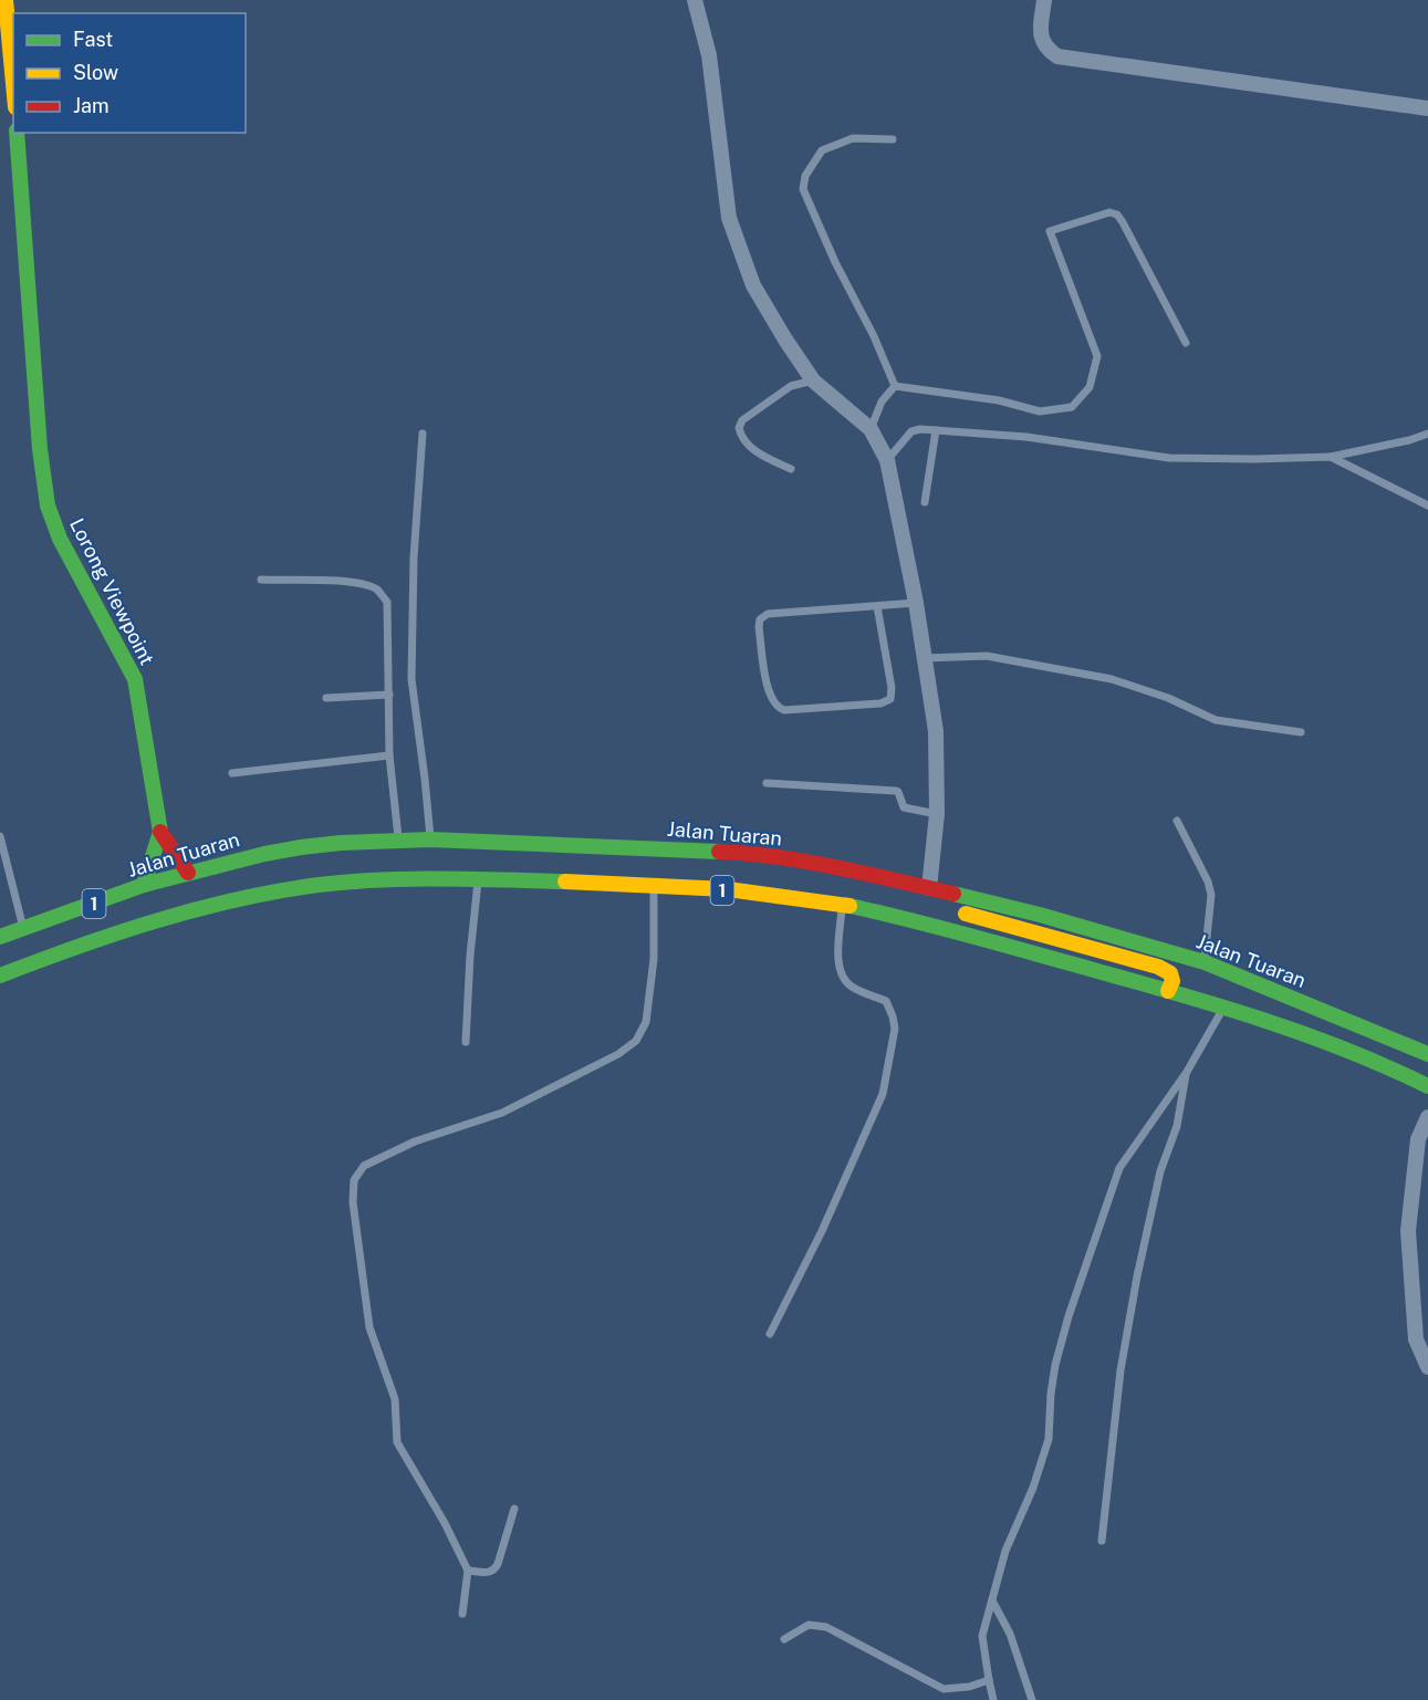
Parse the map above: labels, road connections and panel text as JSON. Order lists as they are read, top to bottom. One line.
{"streets":{"main road":["Lorong Viewpoint","Jalan Tuaran","1"]},"legend":["Fast","Slow","Jam"]}
